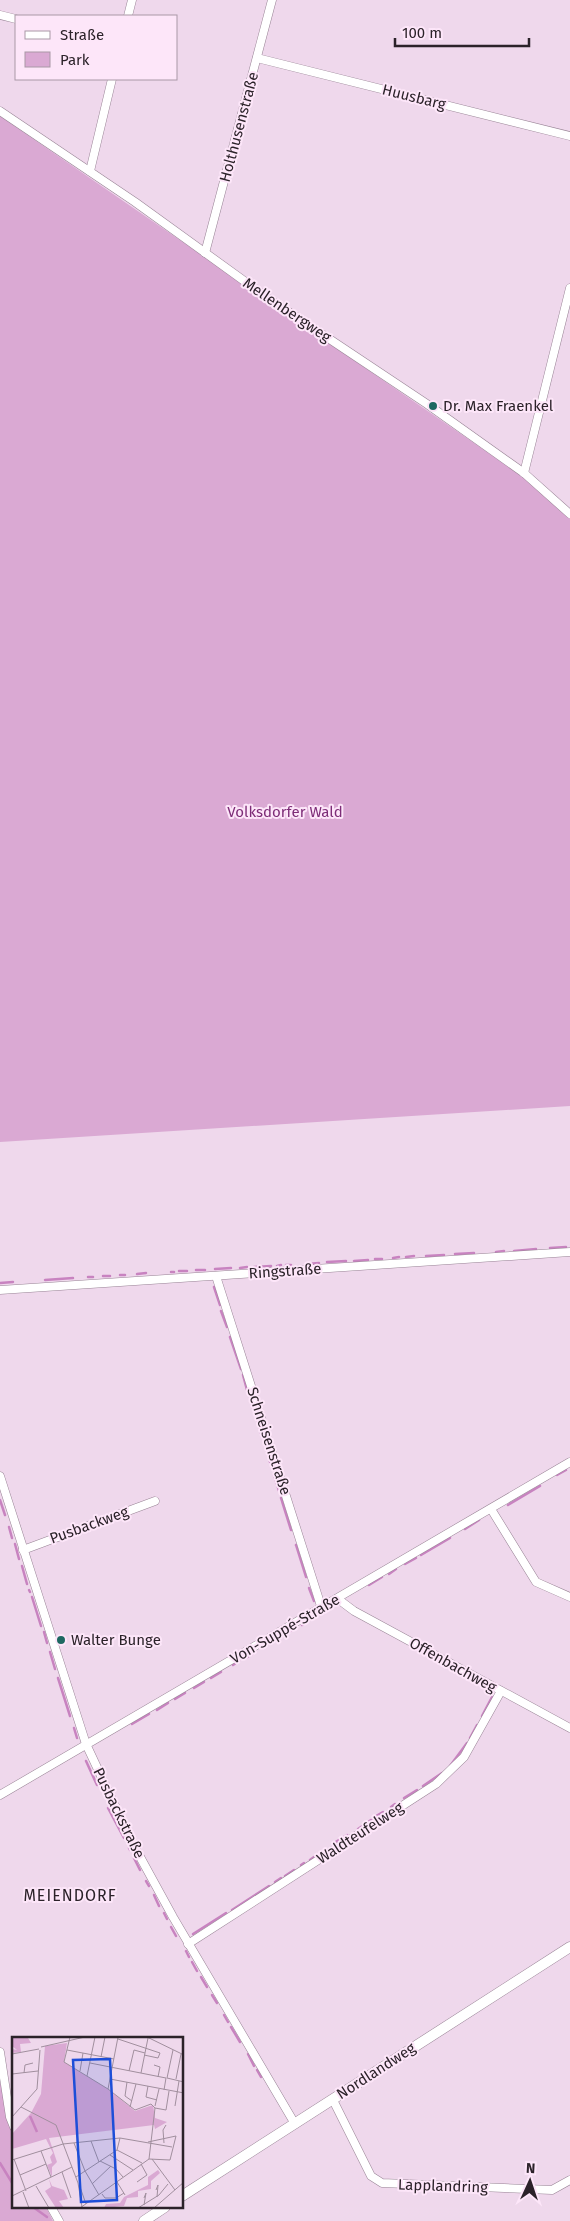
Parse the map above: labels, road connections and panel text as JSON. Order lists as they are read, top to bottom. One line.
{"streets":{"street":["Huusbarg","Holthusenstraße","Mellenbergweg","Ringstraße","Schneisenstraße","Pusbackweg","Von-Suppé-Straße","Offenbachweg","Pusbackstraße","Waldteufelweg","Nordlandweg","Lapplandring"]},"crossings":[["Huusbarg","Holthusenstraße"],["Holthusenstraße","Mellenbergweg"],["Ringstraße","Schneisenstraße"],["Schneisenstraße","Von-Suppé-Straße"],["Pusbackweg","Pusbackstraße"],["Von-Suppé-Straße","Offenbachweg"],["Von-Suppé-Straße","Pusbackstraße"],["Offenbachweg","Waldteufelweg"],["Pusbackstraße","Waldteufelweg"],["Pusbackstraße","Nordlandweg"],["Nordlandweg","Lapplandring"]],"districts":["MEIENDORF"],"parks":["Volksdorfer Wald"],"places":["Dr. Max Fraenkel","Walter Bunge"],"legend":["Straße","Park"],"scale_bar":"100 m","north":"top"}
